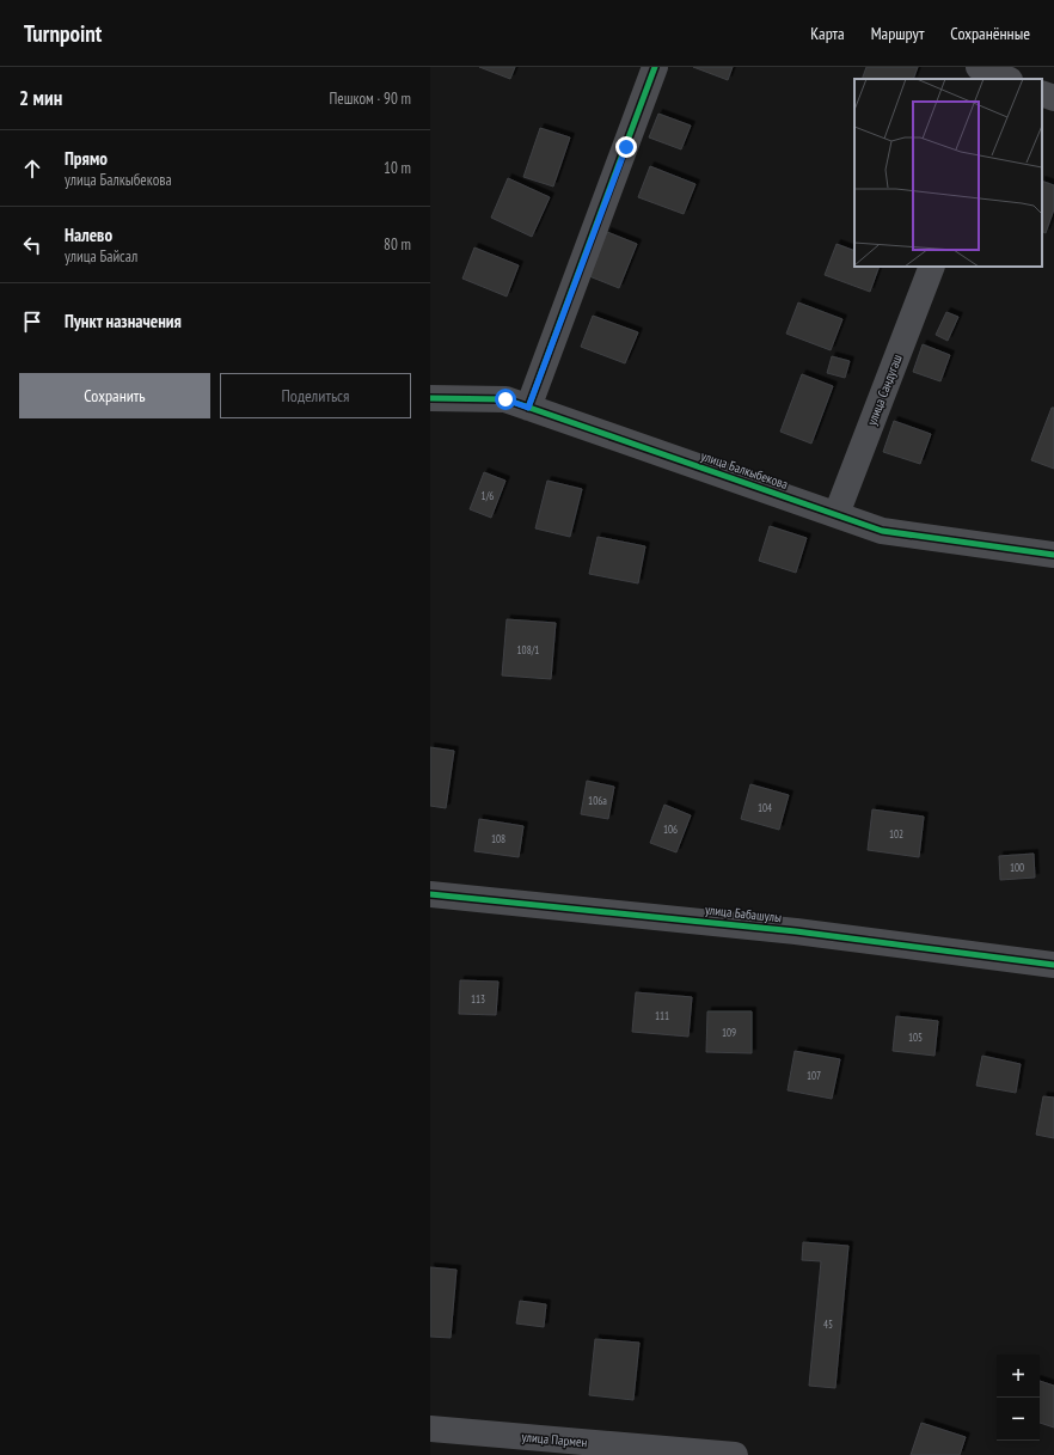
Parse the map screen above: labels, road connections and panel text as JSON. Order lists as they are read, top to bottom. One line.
{"streets":{"street":["улица Сандугаш","улица Балкыбекова","улица Бабашулы","улица Пармен"]},"crossings":[["улица Сандугаш","улица Балкыбекова"]],"house_numbers":["1/6","108/1","106а","104","106","102","108","100","113","111","109","105","107","45"],"page":{"header":"Turnpoint","nav":["Карта","Маршрут","Сохранённые"],"heading":["2 мин","Пешком · 90 m"],"list":[["Прямо","улица Балкыбекова","10 m"],["Налево","улица Байсал","80 m"],"Пункт назначения"],"buttons":["Сохранить","Поделиться"],"map_buttons":["+","−"]}}
